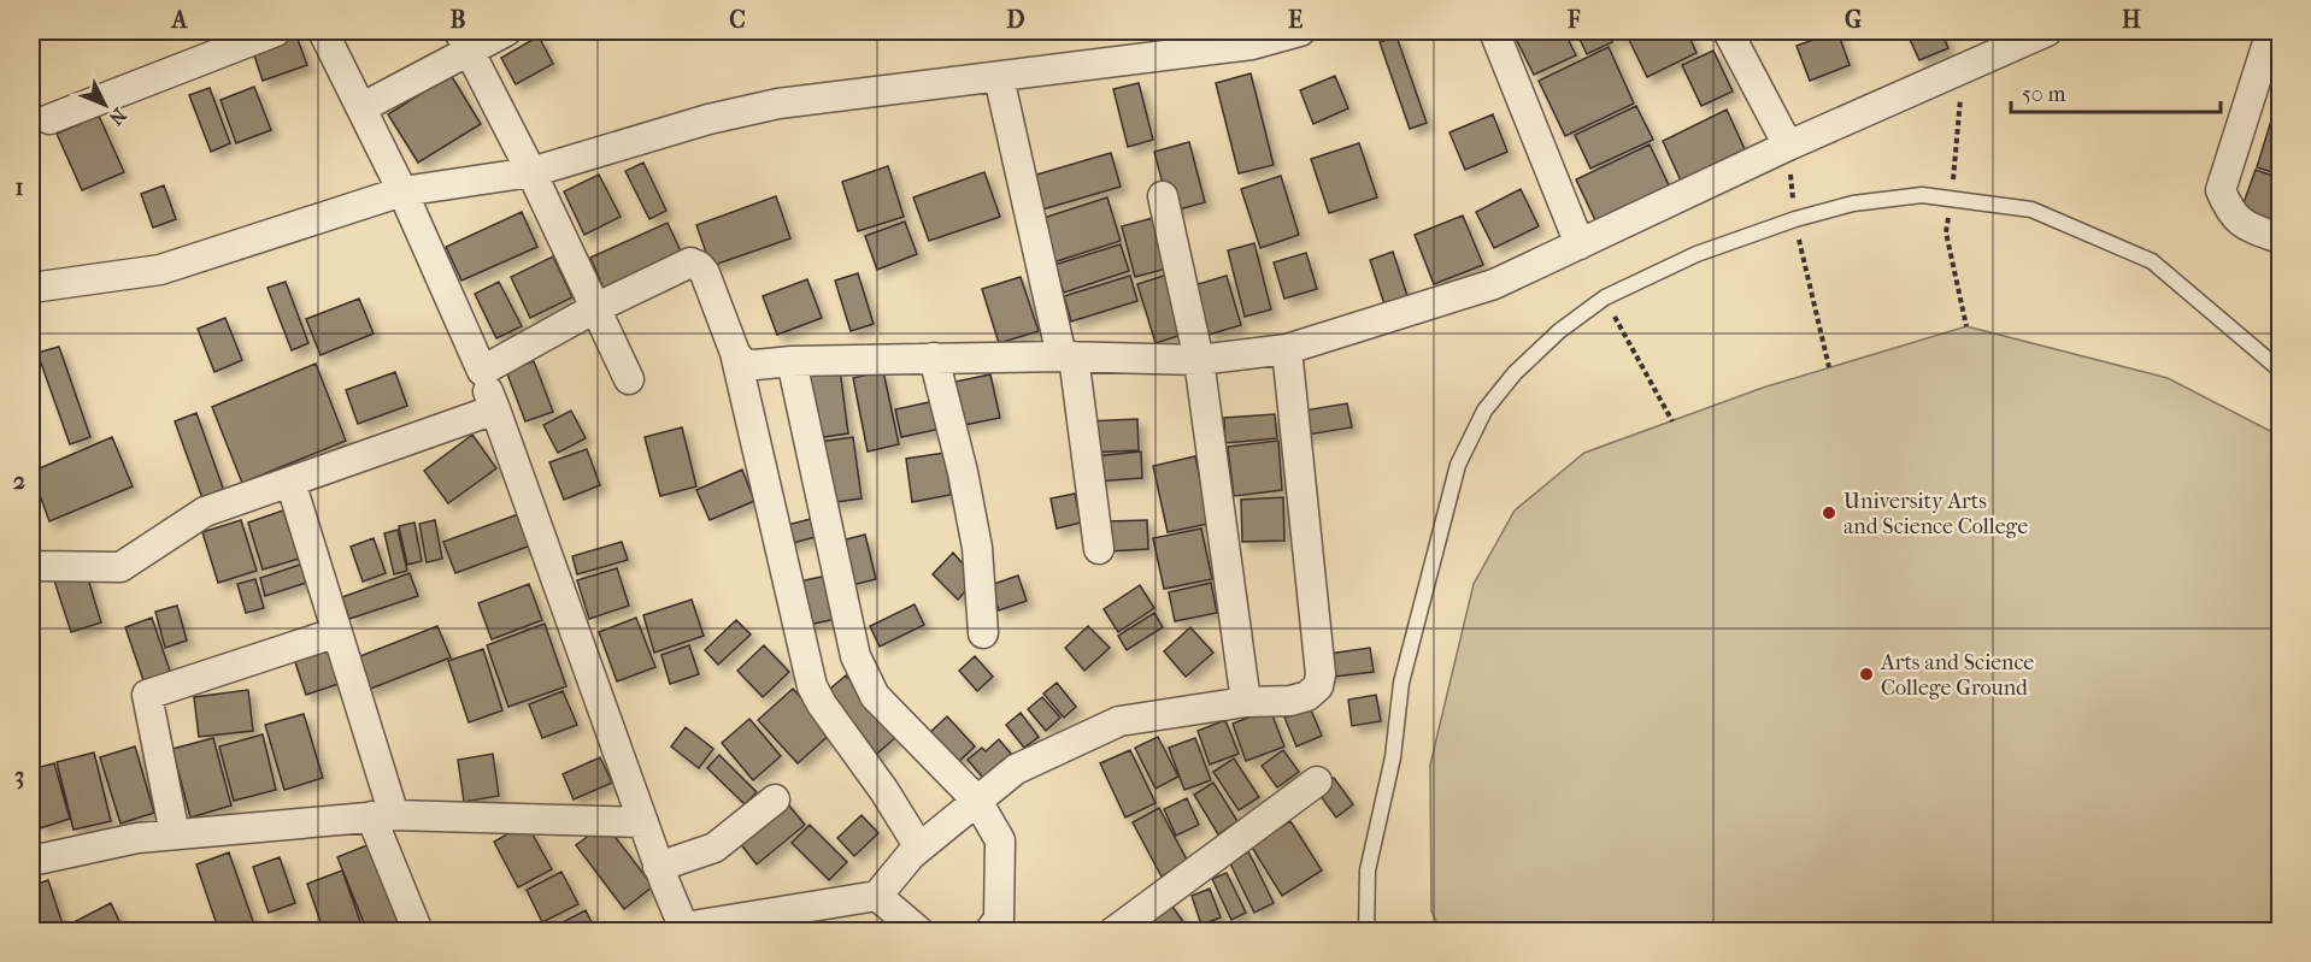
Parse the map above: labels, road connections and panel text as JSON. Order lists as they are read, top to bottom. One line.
{"places":["University Arts and Science College","Arts and Science College Ground"],"scale_bar":"50 m","north":"bottom right","grid":{"columns":["A","B","C","D","E","F","G","H"],"rows":["1","2","3"]}}
